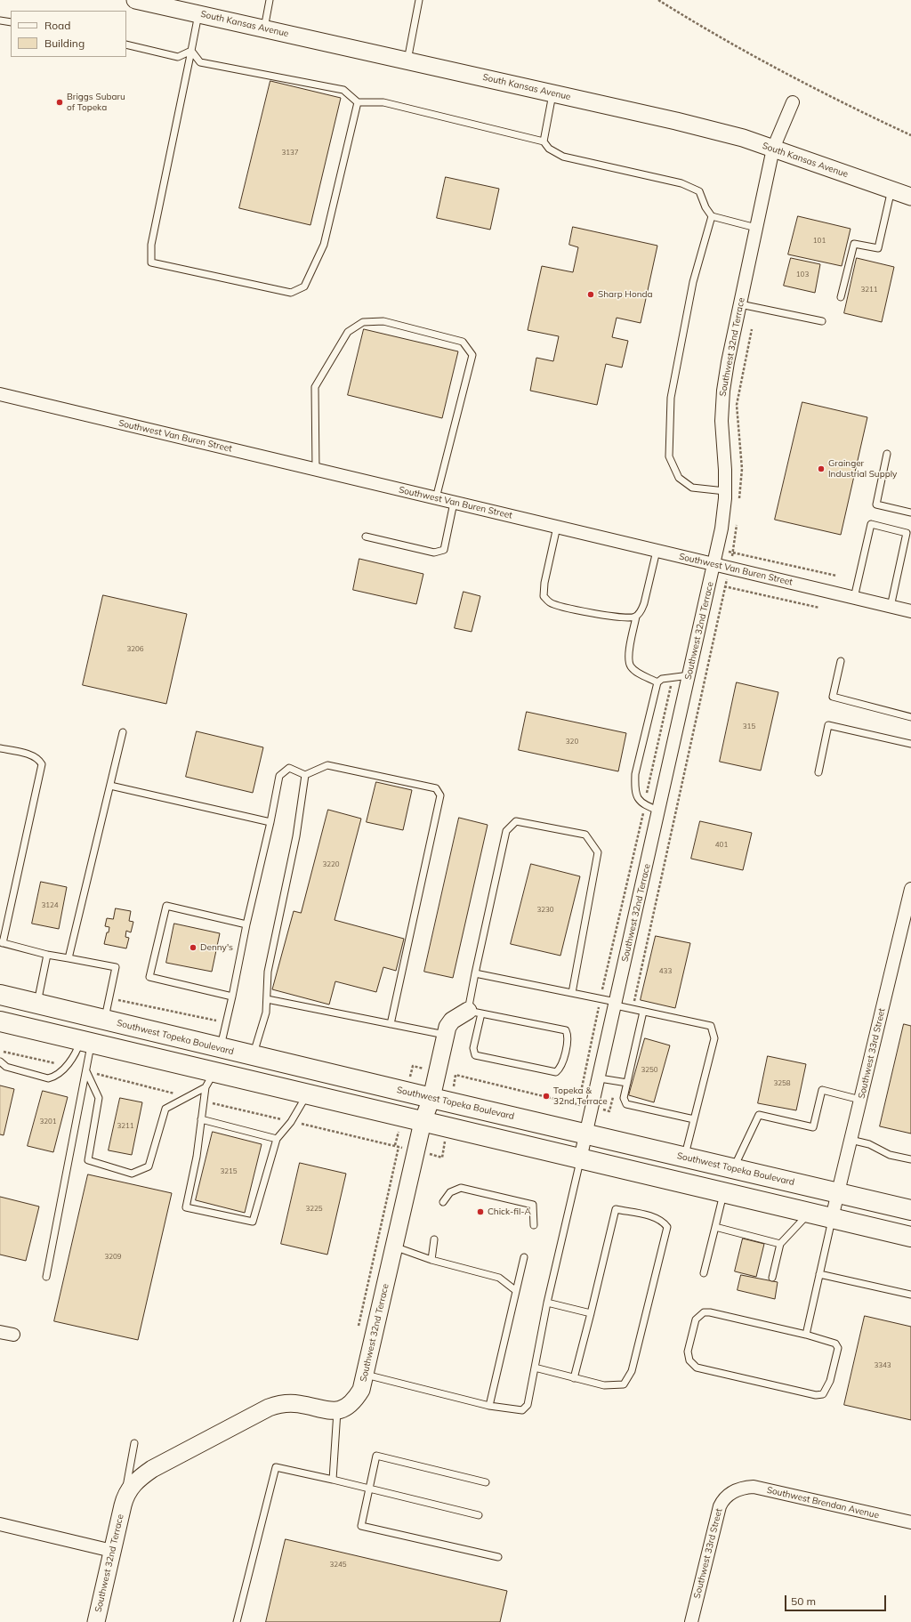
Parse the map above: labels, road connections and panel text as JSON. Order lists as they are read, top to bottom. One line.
{"streets":{"main road":["Southwest Topeka Boulevard"],"street":["South Kansas Avenue","Southwest 32nd Terrace","Southwest Van Buren Street","Southwest 33rd Street","Southwest Brendan Avenue"]},"crossings":[["South Kansas Avenue","Southwest 32nd Terrace"],["Southwest 32nd Terrace","Southwest Van Buren Street"],["Southwest 32nd Terrace","Southwest Topeka Boulevard"],["Southwest Topeka Boulevard","Southwest 33rd Street"],["Southwest 33rd Street","Southwest Brendan Avenue"]],"places":["Briggs Subaru of Topeka","Sharp Honda","Grainger Industrial Supply","Denny's","Topeka & 32nd Terrace","Chick-fil-A"],"house_numbers":["3137","101","103","3211","3206","315","320","401","3220","3124","3230","433","3250","3258","3201","3211","3215","3225","3209","3343","3245"],"legend":["Road","Building"],"scale_bar":"50 m"}
